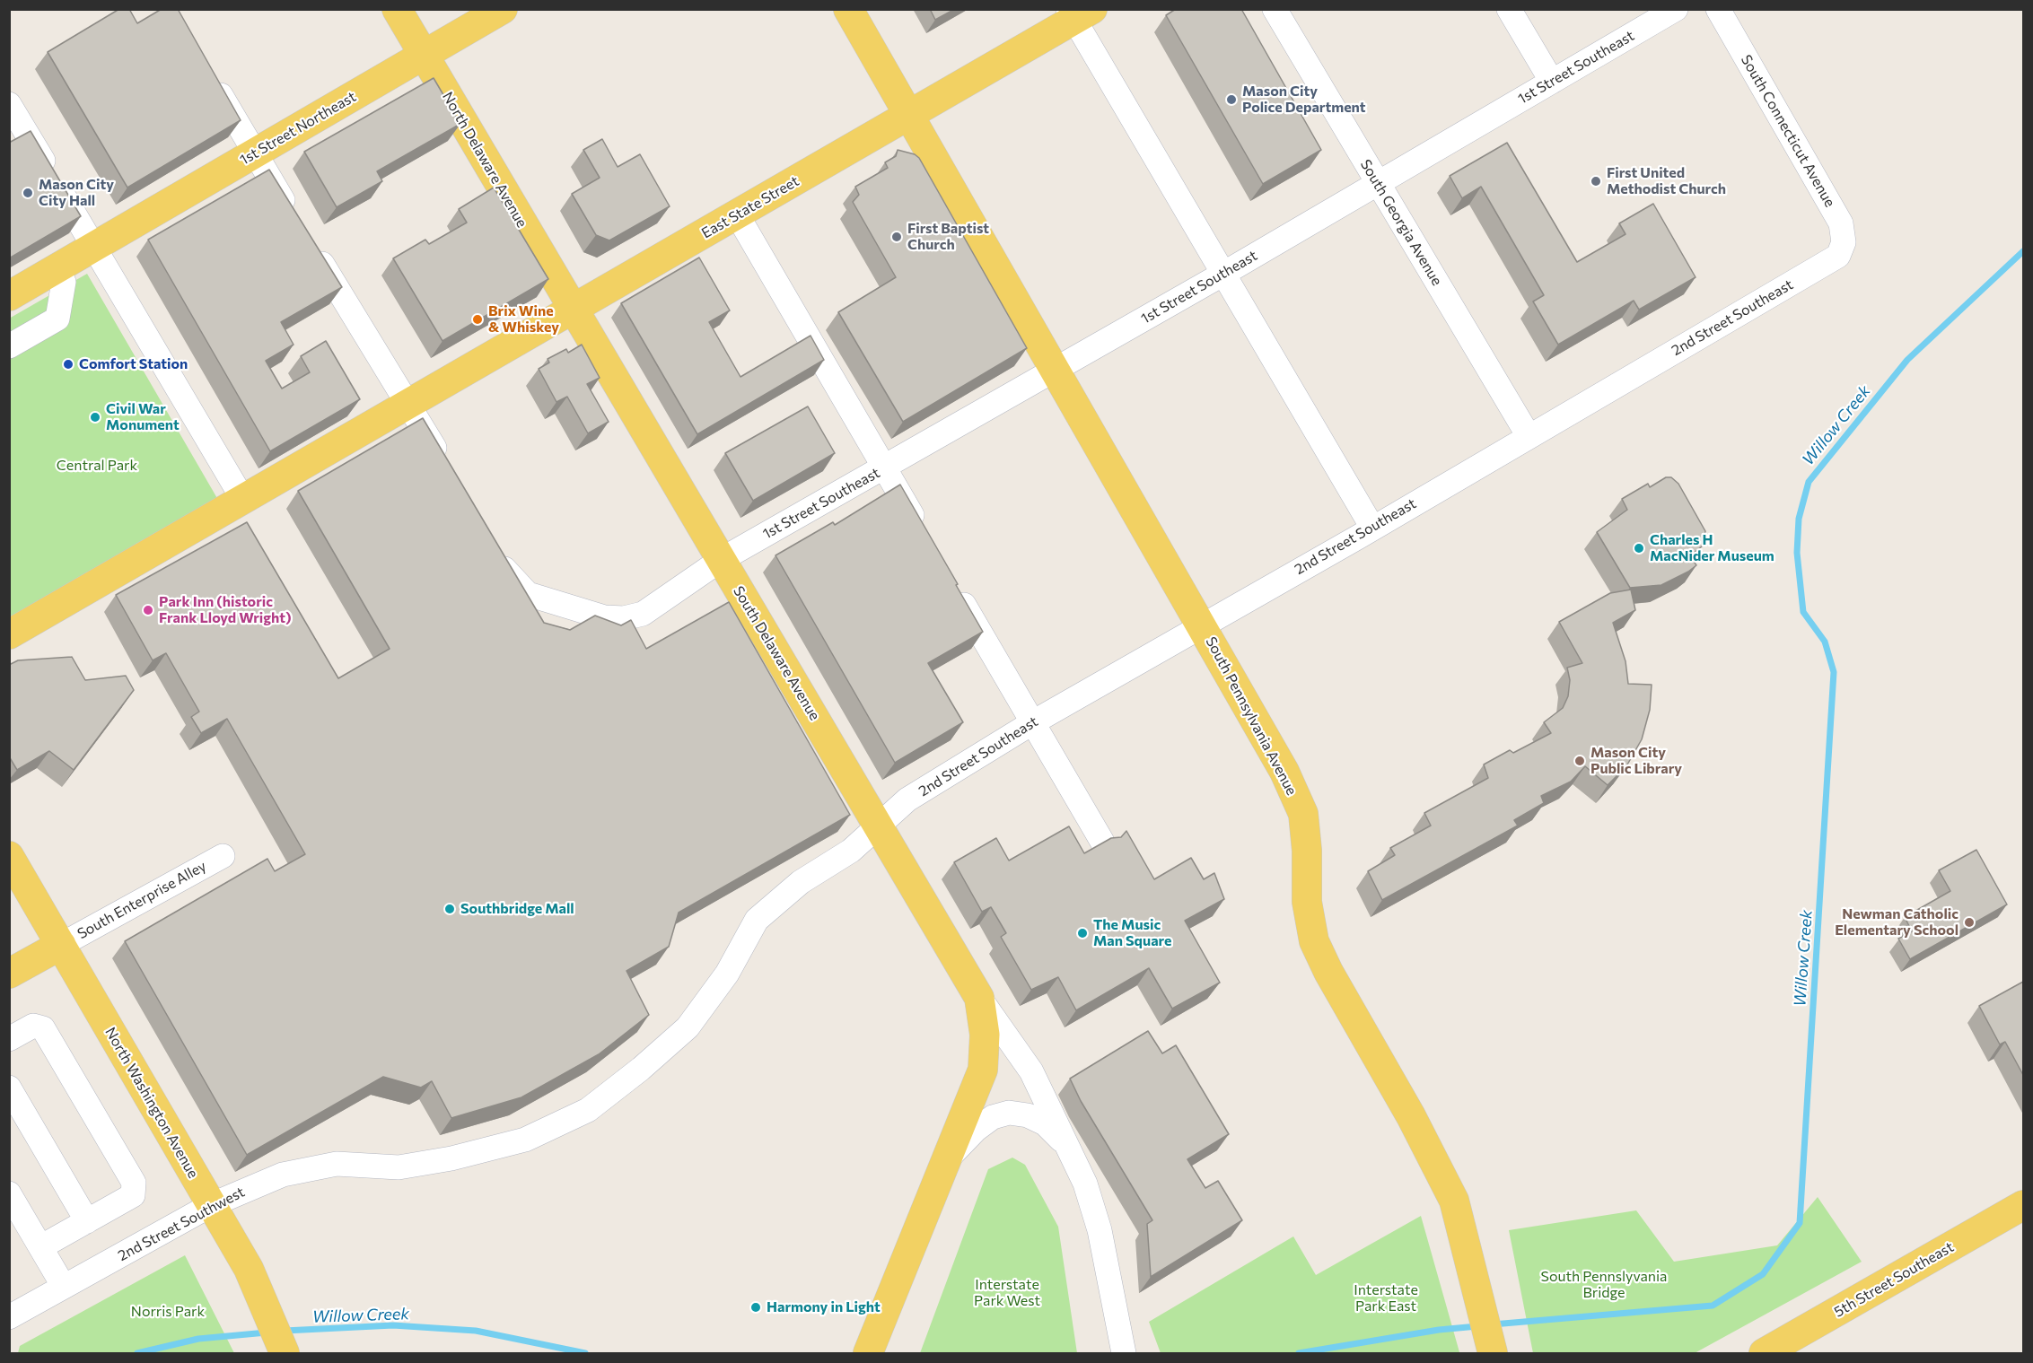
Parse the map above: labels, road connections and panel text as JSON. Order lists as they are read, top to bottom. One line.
{"streets":{"main road":["1st Street Northeast","North Delaware Avenue","East State Street","South Delaware Avenue","South Pennsylvania Avenue","North Washington Avenue","5th Street Southeast"],"street":["1st Street Southeast","South Connecticut Avenue","South Georgia Avenue","2nd Street Southeast","South Enterprise Alley","2nd Street Southwest"]},"crossings":[["1st Street Southeast","South Georgia Avenue"],["1st Street Southeast","South Delaware Avenue"],["1st Street Southeast","South Pennsylvania Avenue"],["1st Street Northeast","North Delaware Avenue"],["South Connecticut Avenue","2nd Street Southeast"],["North Delaware Avenue","East State Street"],["North Delaware Avenue","South Delaware Avenue"],["East State Street","South Delaware Avenue"],["East State Street","South Pennsylvania Avenue"],["South Georgia Avenue","2nd Street Southeast"],["2nd Street Southeast","South Delaware Avenue"],["2nd Street Southeast","South Pennsylvania Avenue"],["2nd Street Southeast","2nd Street Southwest"],["South Delaware Avenue","2nd Street Southwest"],["South Enterprise Alley","North Washington Avenue"],["North Washington Avenue","2nd Street Southwest"]],"water":["Willow Creek"],"parks":["Central Park","South Pennslyvania Bridge","Interstate Park West","Interstate Park East","Norris Park"],"places":["Mason City Police Department","First United Methodist Church","Mason City City Hall","First Baptist Church","Brix Wine & Whiskey","Comfort Station","Civil War Monument","Charles H MacNider Museum","Park Inn (historic Frank Lloyd Wright)","Mason City Public Library","Southbridge Mall","Newman Catholic Elementary School","The Music Man Square","Harmony in Light"]}
